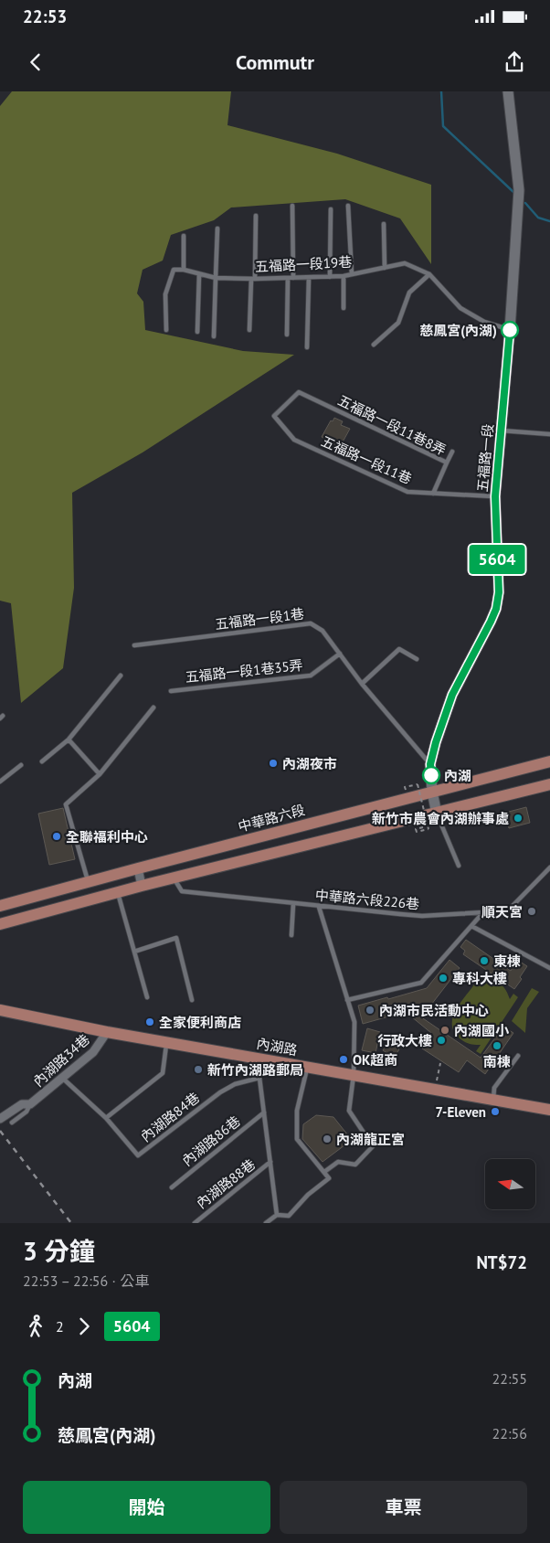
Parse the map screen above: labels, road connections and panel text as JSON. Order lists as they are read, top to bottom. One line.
{"streets":{"main road":["五福路一段","中華路六段","內湖路"],"street":["內湖路34巷"],"lane":["五福路一段19巷","五福路一段11巷8弄","五福路一段11巷","五福路一段1巷","五福路一段1巷35弄","中華路六段226巷","內湖路84巷","內湖路86巷","內湖路88巷"]},"crossings":[["五福路一段19巷","五福路一段"],["五福路一段11巷8弄","五福路一段11巷"],["五福路一段","五福路一段11巷"],["五福路一段","五福路一段1巷"],["五福路一段","中華路六段"],["五福路一段1巷","五福路一段1巷35弄"],["內湖路","內湖路34巷"]],"places":["慈鳳宮(內湖)","內湖夜市","內湖","新竹市農會內湖辦事處","全聯福利中心","順天宮","東棟","專科大樓","內湖市民活動中心","全家便利商店","內湖國小","行政大樓","南棟","OK超商","新竹內湖路郵局","7-Eleven","內湖龍正宮"],"lines":["bus line 5604"],"north":"left","page":{"status":"22:53","header":"Commutr","on_map":"5604","heading":["3 分鐘","22:53 – 22:56 · 公車","NT$72"],"legs":["2","5604"],"list":[{"name":"內湖","value":"22:55"},{"name":"慈鳳宮(內湖)","value":"22:56"}],"buttons":["開始","車票"]}}
